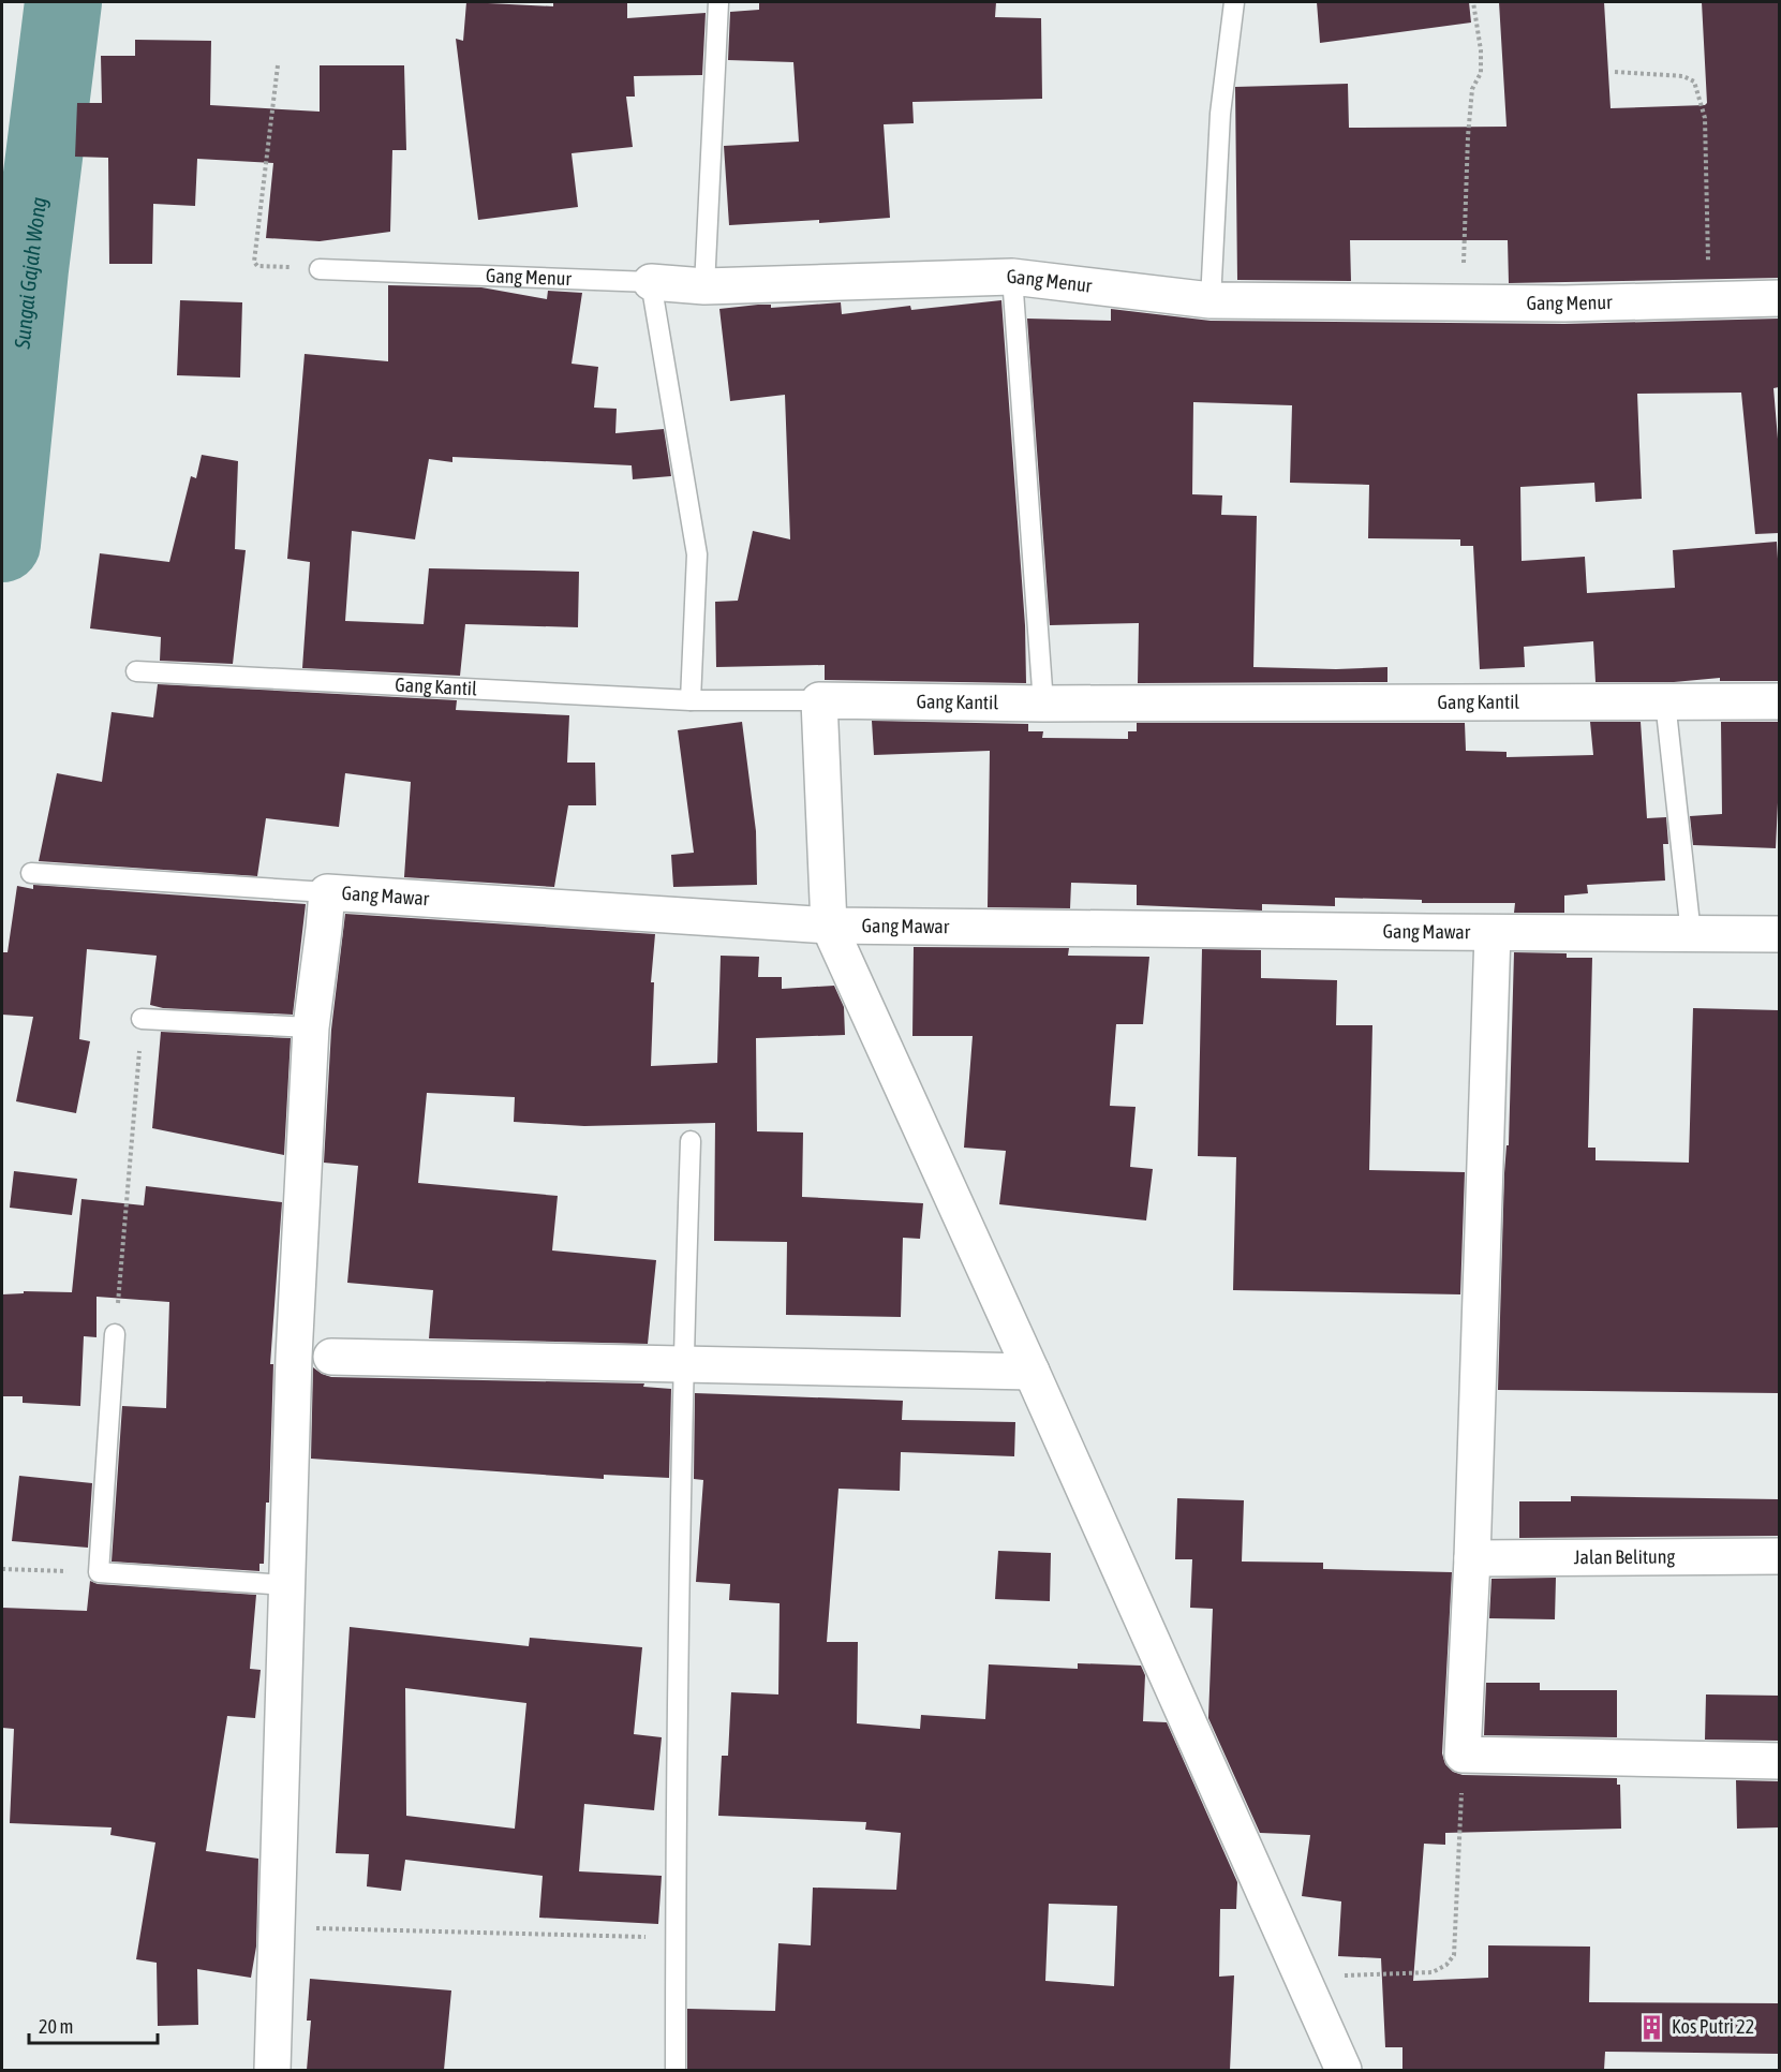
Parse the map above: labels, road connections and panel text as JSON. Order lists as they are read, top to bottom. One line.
{"streets":{"street":["Gang Menur","Gang Kantil","Gang Mawar","Jalan Belitung"]},"water":["Sungai Gajah Wong"],"places":{"building":["Kos Putri 22"]},"scale_bar":"20 m"}
